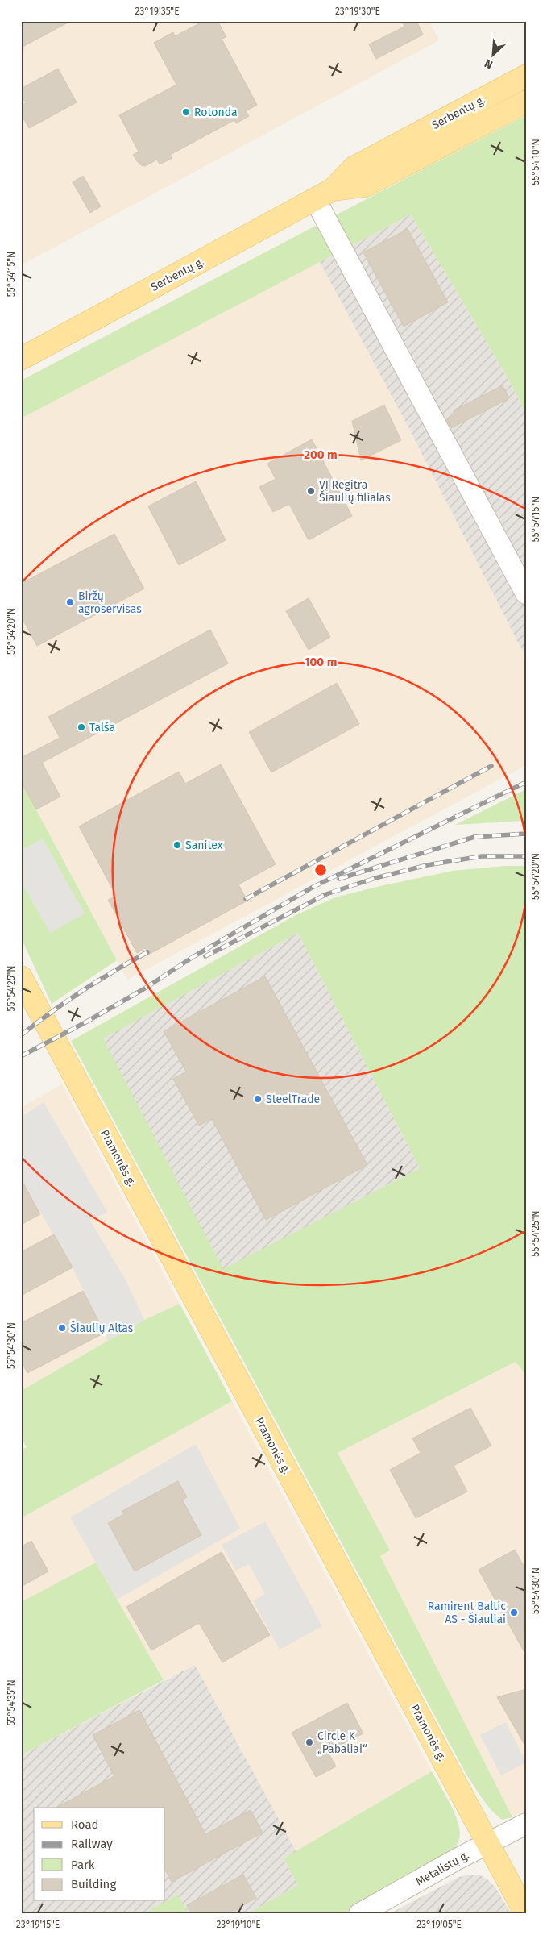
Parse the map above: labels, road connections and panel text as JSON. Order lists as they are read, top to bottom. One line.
{"streets":{"main road":["Serbentų g.","Pramonės g."],"street":["Metalistų g."]},"crossings":[["Pramonės g.","Metalistų g."]],"places":["Rotonda","VĮ Regitra Šiaulių filialas","Biržų agroservisas","Talša","Sanitex","SteelTrade","Šiaulių Altas","Ramirent Baltic AS - Šiauliai","Circle K „Pabaliai“"],"legend":["Road","Railway","Park","Building"],"north":"bottom left","coordinates":["23°19'35\"E","23°19'30\"E","55°54'10\"N","55°54'15\"N","55°54'20\"N","55°54'25\"N","55°54'30\"N","55°54'35\"N","23°19'15\"E","23°19'10\"E","23°19'05\"E"],"rings":["200 m","100 m"]}
